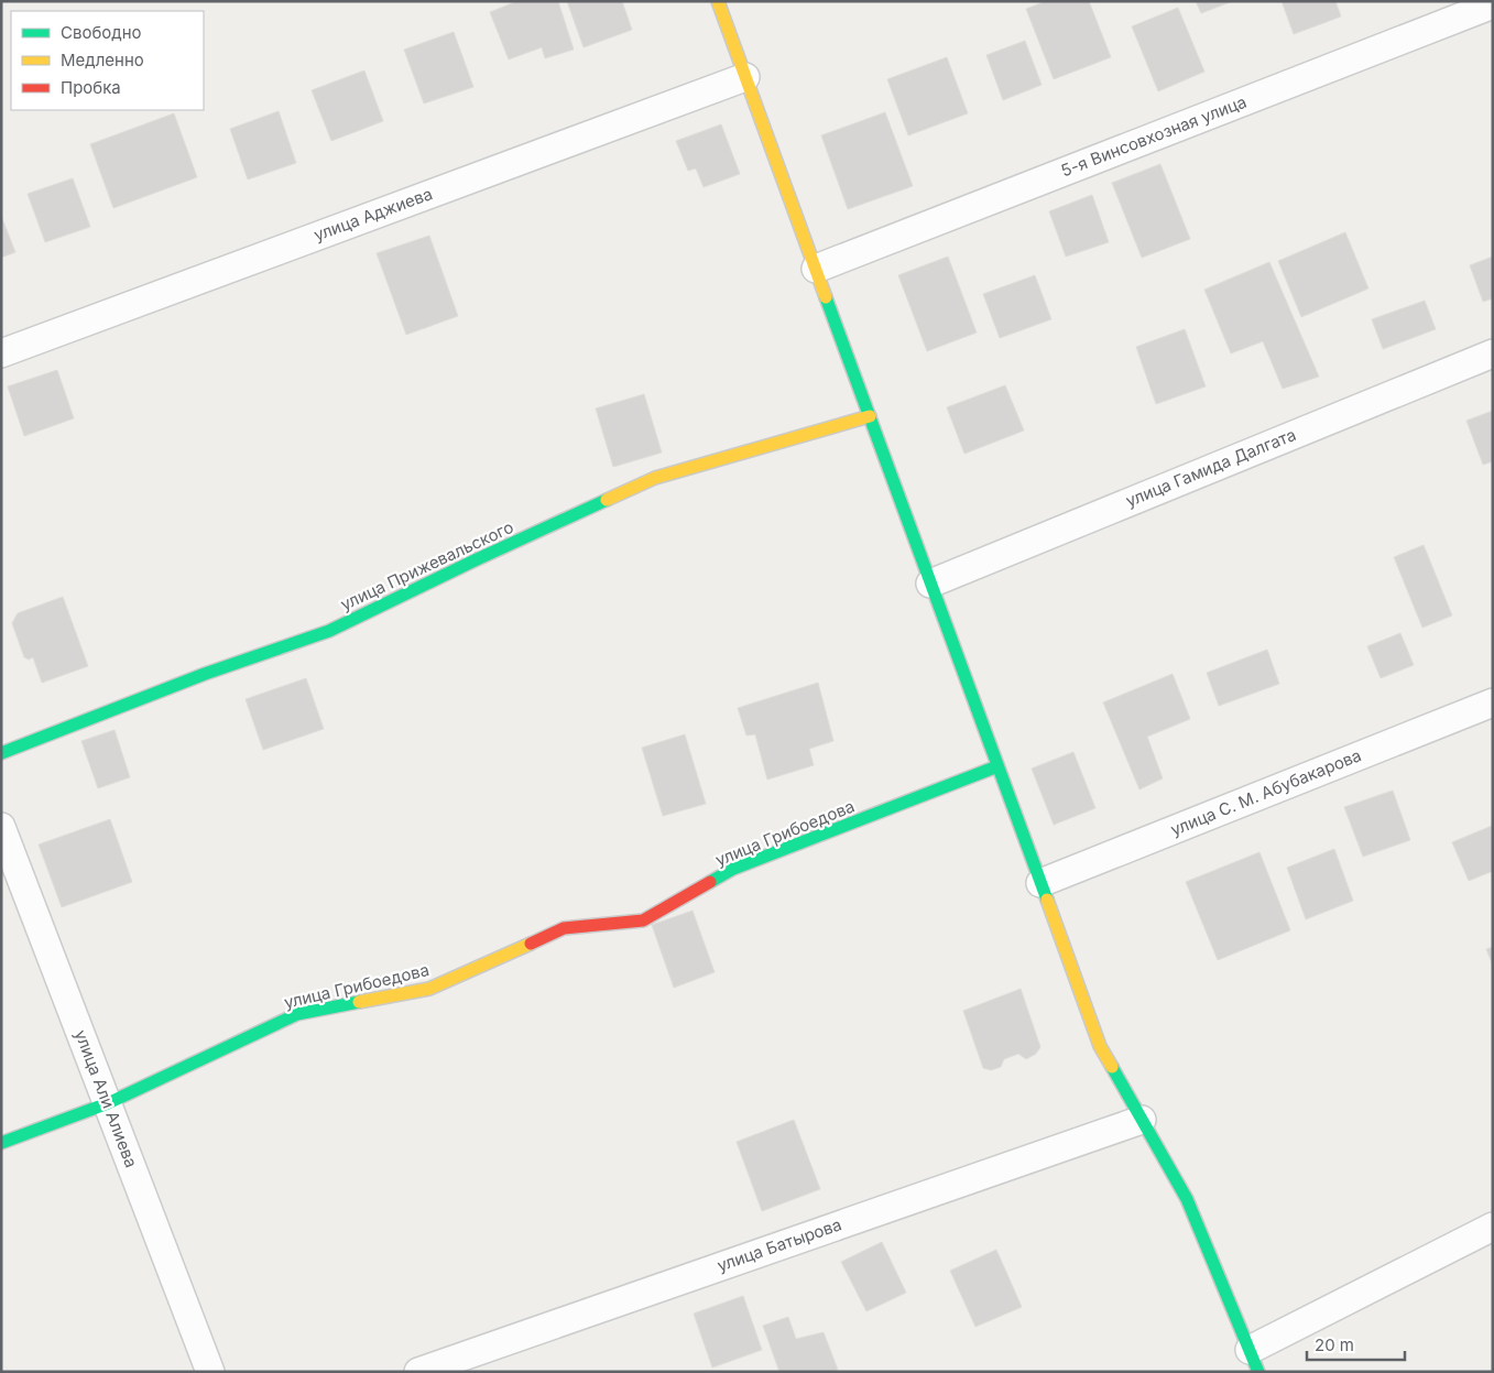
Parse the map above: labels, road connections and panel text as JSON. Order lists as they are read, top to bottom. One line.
{"streets":{"street":["5-я Винсовхозная улица","улица Аджиева","улица Гамида Далгата","улица Прижевальского","улица С. М. Абубакарова","улица Грибоедова","улица Али Алиева","улица Батырова"]},"crossings":[["улица Грибоедова","улица Али Алиева"]],"legend":["Свободно","Медленно","Пробка"],"scale_bar":"20 m"}
